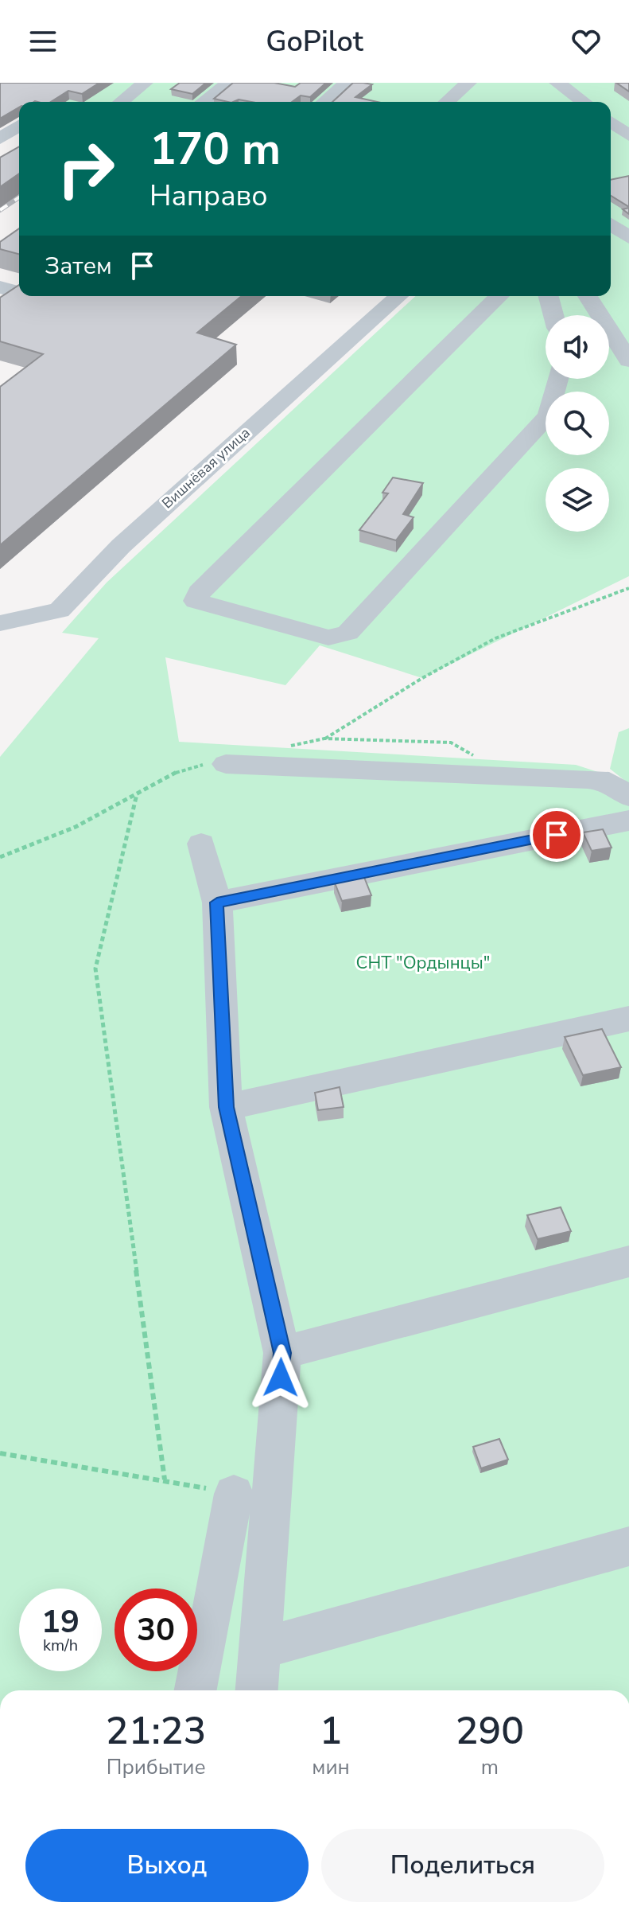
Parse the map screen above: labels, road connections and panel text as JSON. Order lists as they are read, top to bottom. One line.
{"streets":{"street":["Вишнёвая улица"]},"parks":["СНТ \"Ордынцы\""],"page":{"header":"GoPilot","turn":["170 m","Направо"],"then":"Затем","speed":"19 km/h","limit":"30","eta":["21:23","Прибытие","1","мин","290","m"],"buttons":["Выход","Поделиться"]}}
